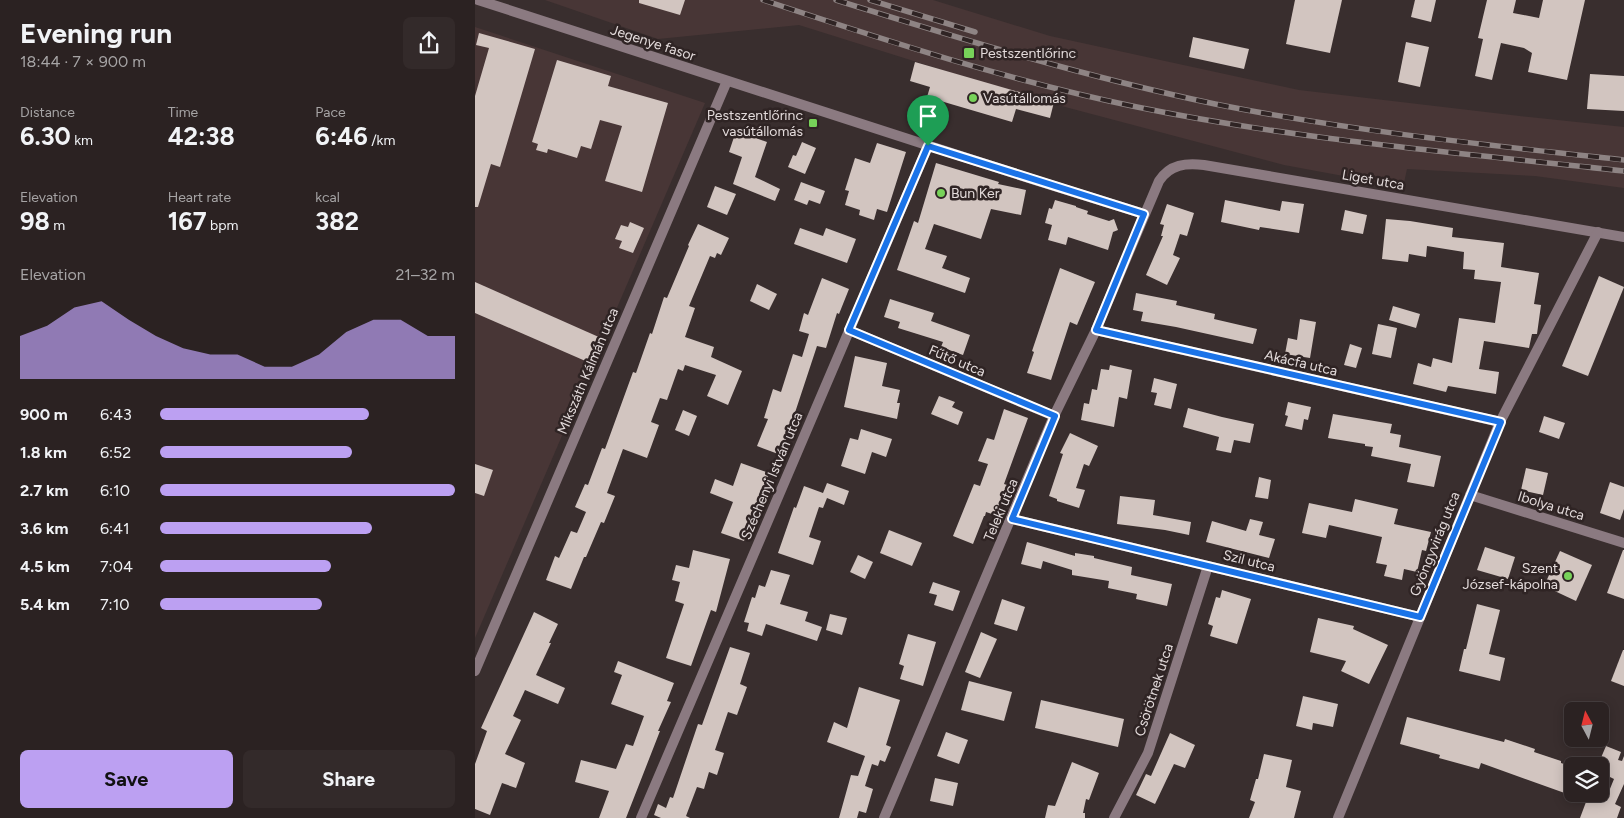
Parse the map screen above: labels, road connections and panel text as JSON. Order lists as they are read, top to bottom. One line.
{"streets":{"street":["Jegenye fasor","Liget utca","Fűtő utca","Akácfa utca","Mikszáth Kálmán utca","Széchenyi István utca","Ibolya utca","Teleki utca","Gyöngyvirág utca","Szil utca","Csörötnek utca"]},"crossings":[["Jegenye fasor","Liget utca"],["Jegenye fasor","Mikszáth Kálmán utca"],["Jegenye fasor","Széchenyi István utca"],["Jegenye fasor","Teleki utca"],["Liget utca","Teleki utca"],["Liget utca","Gyöngyvirág utca"],["Fűtő utca","Széchenyi István utca"],["Fűtő utca","Teleki utca"],["Akácfa utca","Teleki utca"],["Akácfa utca","Gyöngyvirág utca"],["Ibolya utca","Gyöngyvirág utca"],["Teleki utca","Szil utca"],["Gyöngyvirág utca","Szil utca"],["Szil utca","Csörötnek utca"]],"places":{"transit":["Pestszentlőrinc","Pestszentlőrinc vasútállomás"],"other":["Vasútállomás","Bun Ker","Szent József-kápolna"]},"north":"top","page":{"heading":["Evening run","18:44 · 7 × 900 m"],"stats":[["Distance","6.30 km"],["Time","42:38"],["Pace","6:46 /km"],["Elevation","98 m"],["Heart rate","167 bpm"],["kcal","382"]],"chart":["Elevation","21–32 m"],"list":[{"name":"900 m","note":"6:43"},{"name":"1.8 km","note":"6:52"},{"name":"2.7 km","note":"6:10"},{"name":"3.6 km","note":"6:41"},{"name":"4.5 km","note":"7:04"},{"name":"5.4 km","note":"7:10"}],"buttons":["Save","Share"]}}
